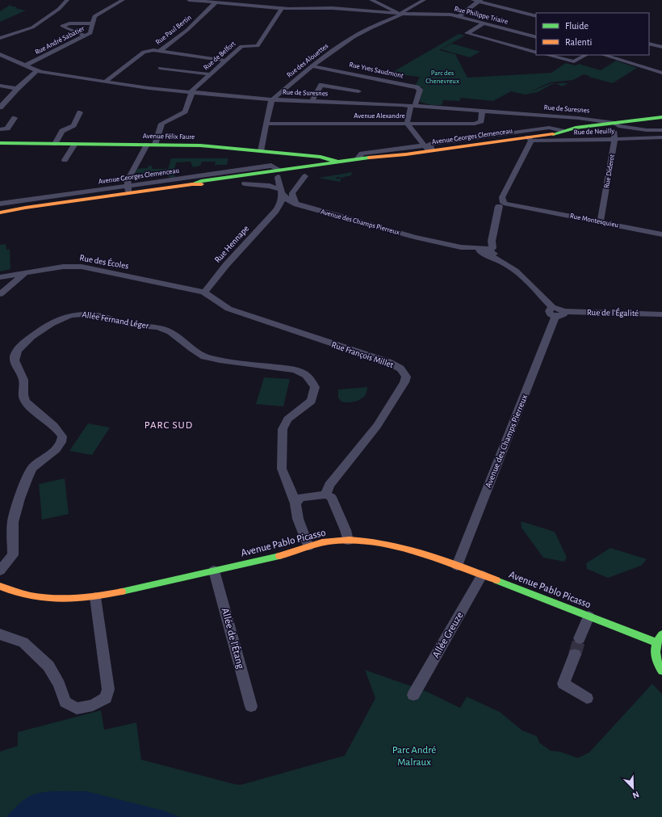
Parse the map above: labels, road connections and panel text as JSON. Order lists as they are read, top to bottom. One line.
{"streets":{"main road":["Avenue Félix Faure","Avenue Georges Clemenceau","Avenue Pablo Picasso"],"street":["Rue Philippe Triaire","Rue Paul Bertin","Rue André Sabatier","Rue de Belfort","Rue des Alouettes","Rue Yves Saudmont","Rue de Suresnes","Avenue Alexandre","Rue de Neuilly","Rue Diderot","Rue Montesquieu","Avenue des Champs Pierreux","Rue Hennape","Rue des Écoles","Rue de l'Égalité","Allée Fernand Léger","Rue François Millet","Allée Greuze","Allée de l'Étang"]},"crossings":[["Rue Philippe Triaire","Rue Paul Bertin"],["Rue Philippe Triaire","Rue de Belfort"],["Rue Philippe Triaire","Rue des Alouettes"],["Rue Paul Bertin","Rue de Suresnes"],["Rue André Sabatier","Rue de Suresnes"],["Rue de Belfort","Rue de Suresnes"],["Rue des Alouettes","Rue Yves Saudmont"],["Rue des Alouettes","Rue de Suresnes"],["Rue Yves Saudmont","Rue de Suresnes"],["Rue de Suresnes","Avenue Alexandre"],["Rue de Suresnes","Avenue Georges Clemenceau"],["Rue de Suresnes","Rue Diderot"],["Rue de Neuilly","Avenue Georges Clemenceau"],["Rue de Neuilly","Rue Diderot"],["Avenue Félix Faure","Avenue Georges Clemenceau"],["Avenue Georges Clemenceau","Rue Diderot"],["Rue Diderot","Rue Montesquieu"],["Avenue des Champs Pierreux","Rue Hennape"],["Avenue des Champs Pierreux","Rue de l'Égalité"],["Avenue des Champs Pierreux","Avenue Pablo Picasso"],["Rue Hennape","Rue des Écoles"],["Rue Hennape","Rue François Millet"],["Rue des Écoles","Rue François Millet"],["Allée Fernand Léger","Avenue Pablo Picasso"],["Avenue Pablo Picasso","Allée Greuze"],["Avenue Pablo Picasso","Allée de l'Étang"]],"districts":["PARC SUD"],"parks":["Parc des Chenevreux","Parc André Malraux"],"legend":["Fluide","Ralenti"],"north":"bottom right"}
